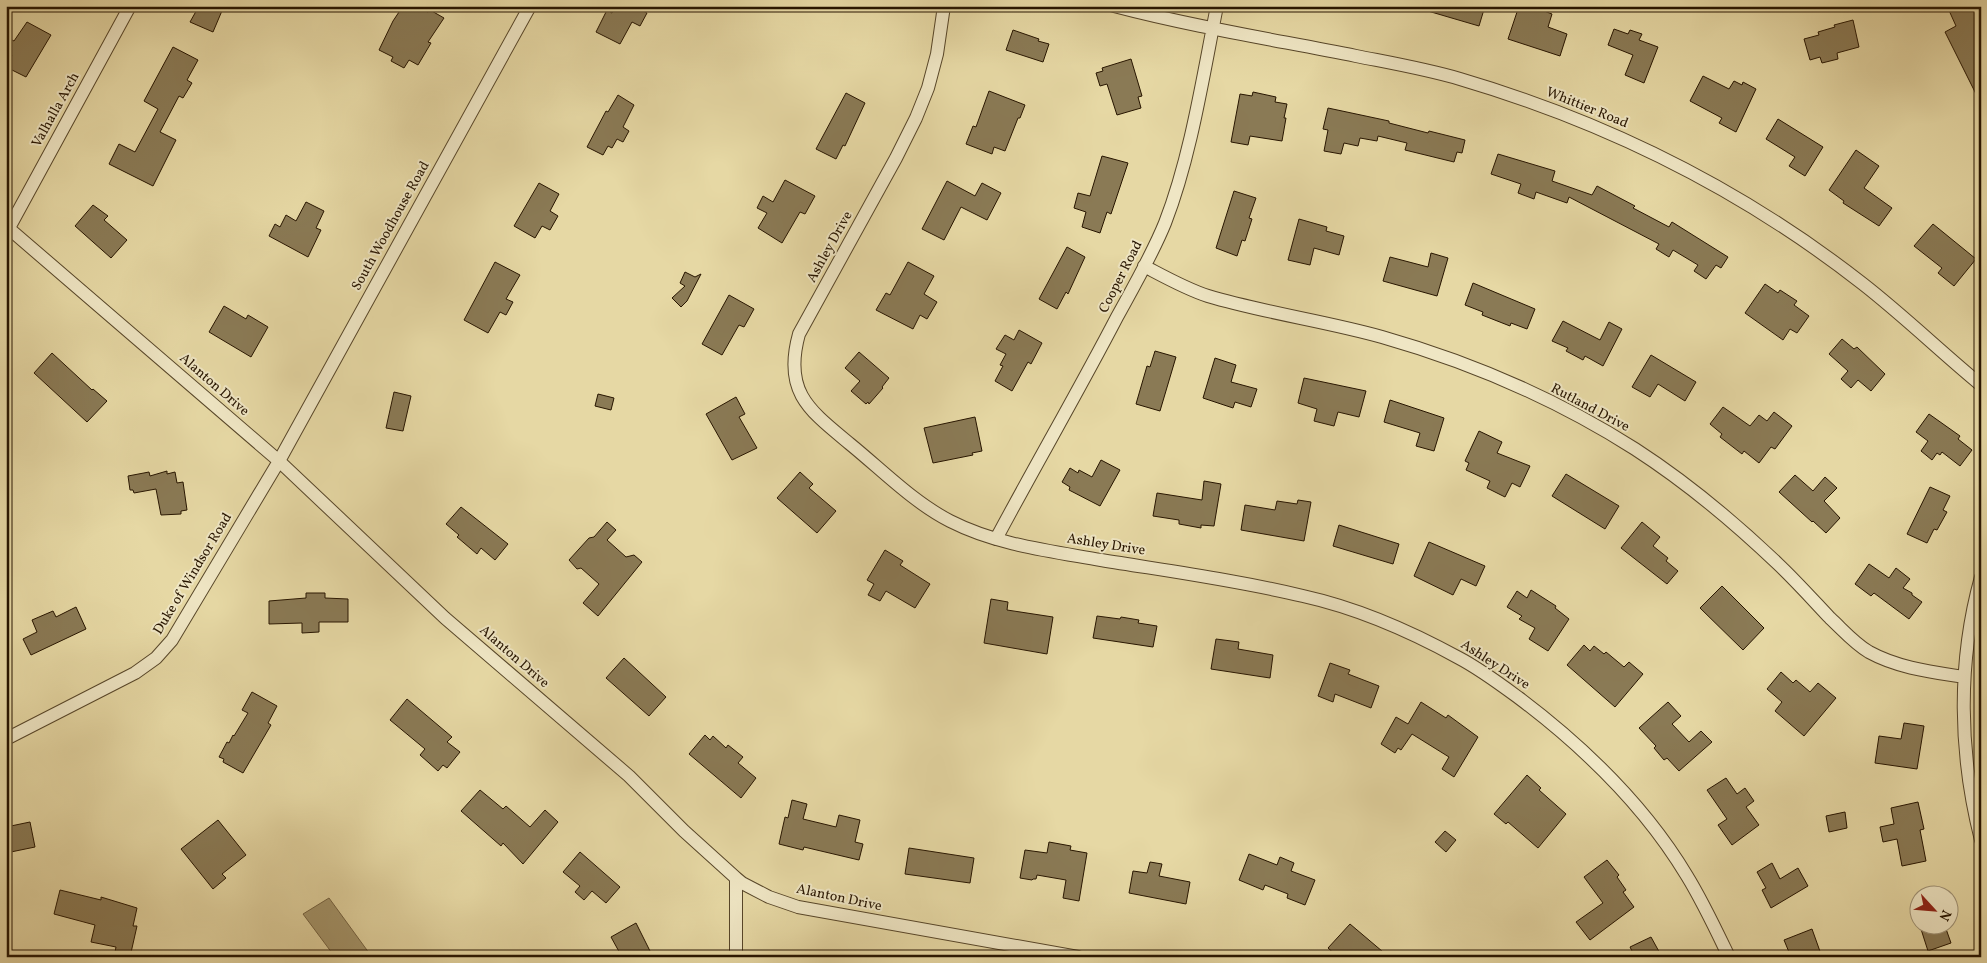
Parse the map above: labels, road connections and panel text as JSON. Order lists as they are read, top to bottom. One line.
{"streets":{"street":["Whittier Road","Valhalla Arch","South Woodhouse Road","Ashley Drive","Cooper Road","Alanton Drive","Rutland Drive","Duke of Windsor Road"]},"crossings":[["Whittier Road","Cooper Road"],["Valhalla Arch","Alanton Drive"],["South Woodhouse Road","Alanton Drive"],["South Woodhouse Road","Duke of Windsor Road"],["Ashley Drive","Cooper Road"],["Cooper Road","Rutland Drive"],["Alanton Drive","Duke of Windsor Road"]],"north":"bottom right"}
